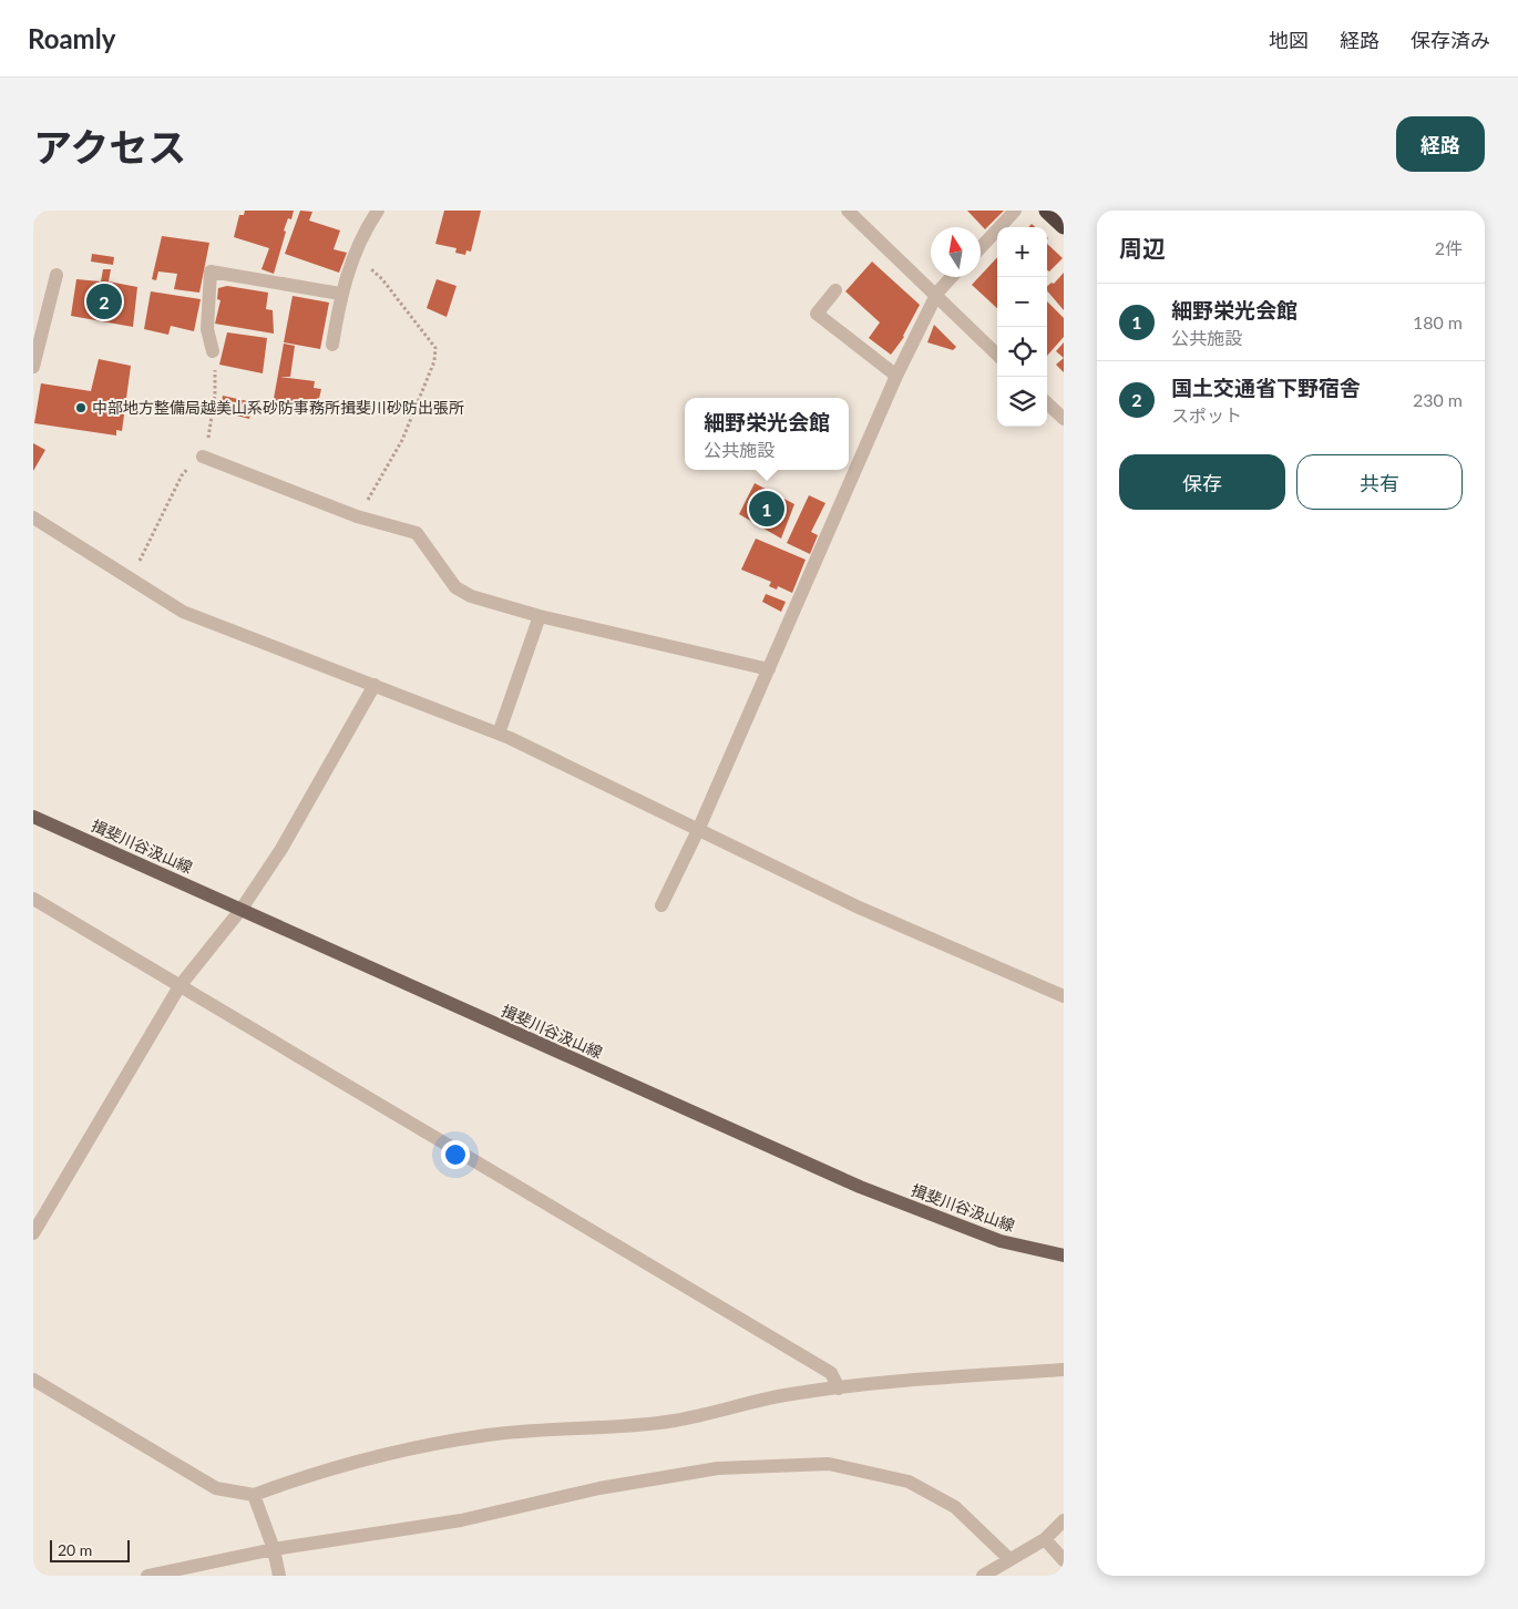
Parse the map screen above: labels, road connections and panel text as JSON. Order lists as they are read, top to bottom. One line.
{"streets":{"main road":["揖斐川谷汲山線"]},"places":["中部地方整備局越美山系砂防事務所揖斐川砂防出張所"],"scale_bar":"20 m","north":"top","page":{"header":"Roamly","nav":["地図","経路","保存済み"],"title":"アクセス","buttons":["経路",["保存","共有"]],"heading":["周辺","2件"],"map_buttons":["+","−"],"pins":["2","1"],"list":[{"mark":"1","name":"細野栄光会館","note":"公共施設","value":"180 m"},{"mark":"2","name":"国土交通省下野宿舎","note":"スポット","value":"230 m"}],"popup":["細野栄光会館","公共施設"],"scale":"20 m"}}
